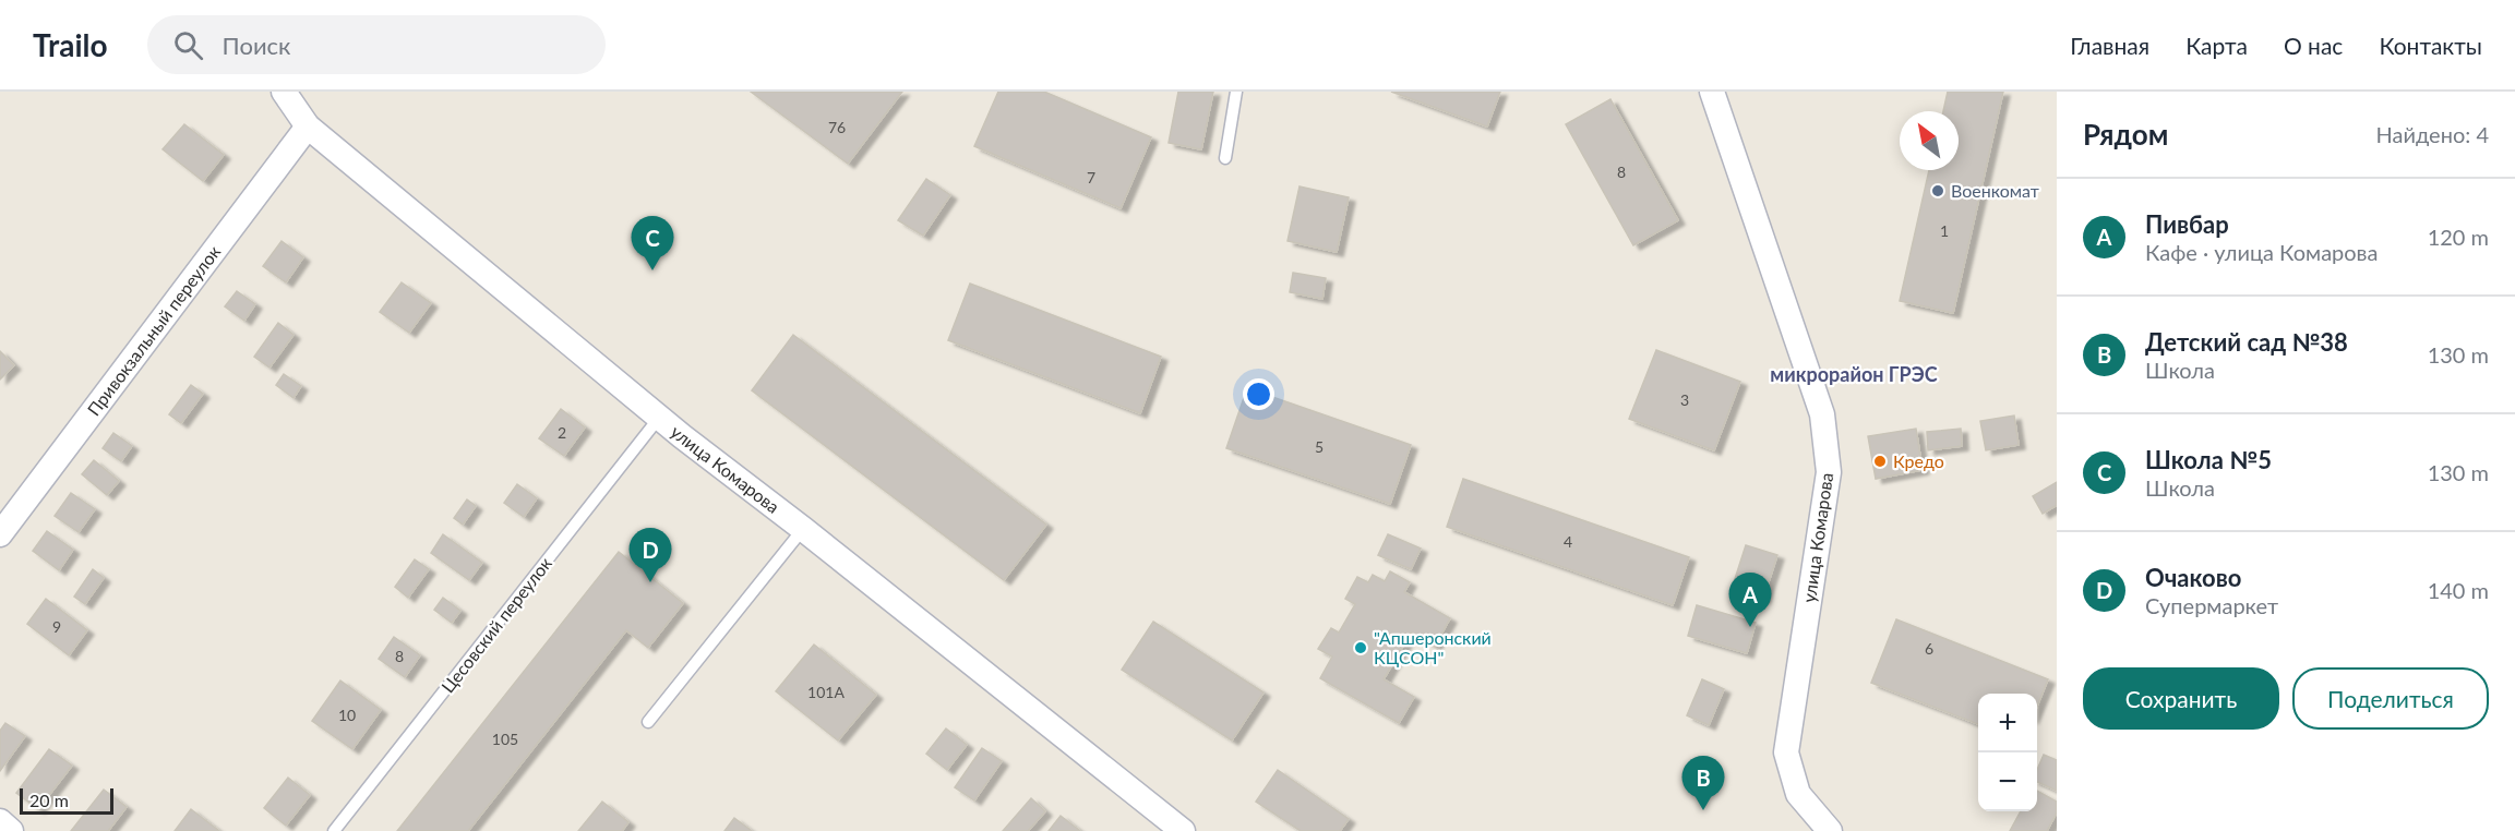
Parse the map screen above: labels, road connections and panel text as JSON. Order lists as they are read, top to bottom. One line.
{"streets":{"street":["Привокзальный переулок","улица Комарова"],"lane":["Цесовский переулок"]},"crossings":[["Привокзальный переулок","улица Комарова"],["улица Комарова","Цесовский переулок"]],"districts":["микрорайон ГРЭС"],"places":["Военкомат","Кредо","\"Апшеронский КЦСОН\""],"house_numbers":["76","8","7","1","3","2","5","4","9","6","8","101А","10","105"],"scale_bar":"20 m","north":"top left","page":{"header":"Trailo","search":"Поиск","nav":["Главная","Карта","О нас","Контакты"],"heading":["Рядом","Найдено: 4"],"list":[{"mark":"A","name":"Пивбар","note":"Кафе · улица Комарова","value":"120 m"},{"mark":"B","name":"Детский сад №38","note":"Школа","value":"130 m"},{"mark":"C","name":"Школа №5","note":"Школа","value":"130 m"},{"mark":"D","name":"Очаково","note":"Супермаркет","value":"140 m"}],"pins":["C","D","A","B"],"buttons":["Сохранить","Поделиться"],"map_buttons":["+","−"],"scale":"20 m"}}
